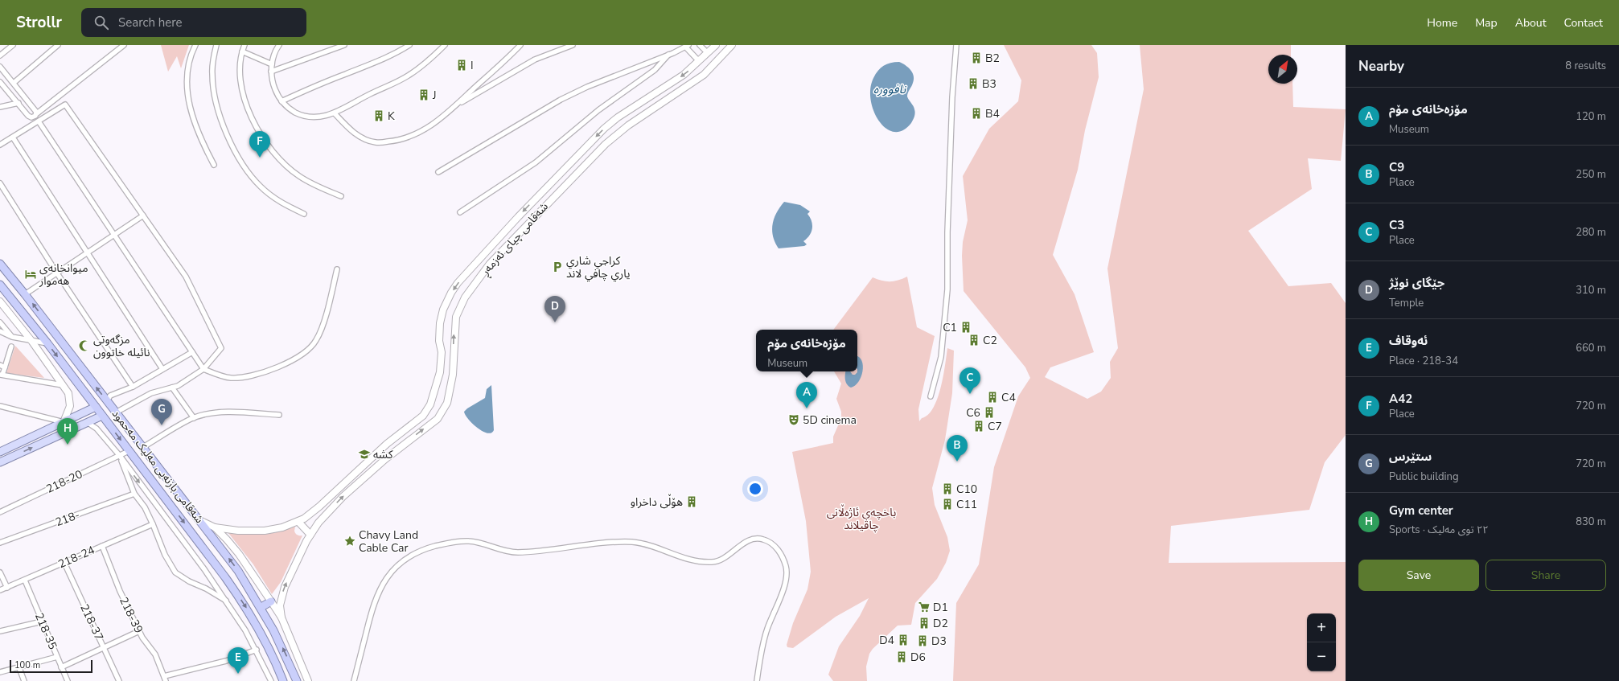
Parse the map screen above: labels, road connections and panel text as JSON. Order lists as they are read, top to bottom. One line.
{"streets":{"highway":["شەقامی بازنەیی مەلیک مەحمود"],"main road":["شەقامی چیای ئەزمەڕ"],"street":["218-20","218-","218-24","218-39","218-37","218-35"]},"crossings":[["شەقامی بازنەیی مەلیک مەحمود","218-20"],["218-24","218-39"],["218-24","218-37"],["218-24","218-35"]],"water":["نافوورە"],"parks":["باخچەی ئاژەڵانی چاڤیلاند"],"places":{"building":["B2","I","B3","J","B4","K","C1","C2","C4","C6","C7","C10","هۆڵی داخراو","C11","D2","D4","D3","D6"],"parking":["كراجي شاري ياري چافي لاند"],"hotel":["میوانخانەی هەموار"],"mosque":["مزگەوتی نائیلە خاتوون"],"theatre":["5D cinema"],"school or university":["كشه"],"place":["Chavy Land Cable Car"],"supermarket":["D1"]},"scale_bar":"100 m","north":"top right","page":{"header":"Strollr","search":"Search here","nav":["Home","Map","About","Contact"],"heading":["Nearby","8 results"],"list":[{"mark":"A","name":"مۆزەخانەی مۆم","note":"Museum","value":"120 m"},{"mark":"B","name":"C9","note":"Place","value":"250 m"},{"mark":"C","name":"C3","note":"Place","value":"280 m"},{"mark":"D","name":"جێگای نوێژ","note":"Temple","value":"310 m"},{"mark":"E","name":"ئەوقاف","note":"Place · 218-34","value":"660 m"},{"mark":"F","name":"A42","note":"Place","value":"720 m"},{"mark":"G","name":"ستێرس","note":"Public building","value":"720 m"},{"mark":"H","name":"Gym center","note":"Sports · ٢٢ توی مەلیک","value":"830 m"}],"pins":["F","D","C","A","G","H","B","E"],"popup":["مۆزەخانەی مۆم","Museum"],"buttons":["Save","Share"],"map_buttons":["+","−"],"scale":"100 m"}}
